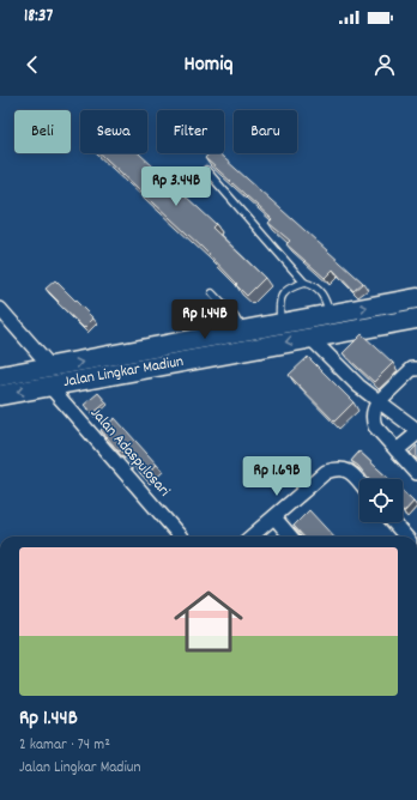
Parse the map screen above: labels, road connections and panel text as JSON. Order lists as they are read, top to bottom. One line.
{"streets":{"main road":["Jalan Lingkar Madiun"],"street":["Jalan Adaspulosari"]},"crossings":[["Jalan Lingkar Madiun","Jalan Adaspulosari"]],"page":{"status":"18:37","header":"Homiq","chip":["Beli","Sewa","Filter","Baru"],"price":["Rp 3.44B","Rp 1.44B","Rp 1.69B"],"list":[{"name":"Rp 1.44B","note":"2 kamar · 74 m² · Jalan Lingkar Madiun"}]}}
